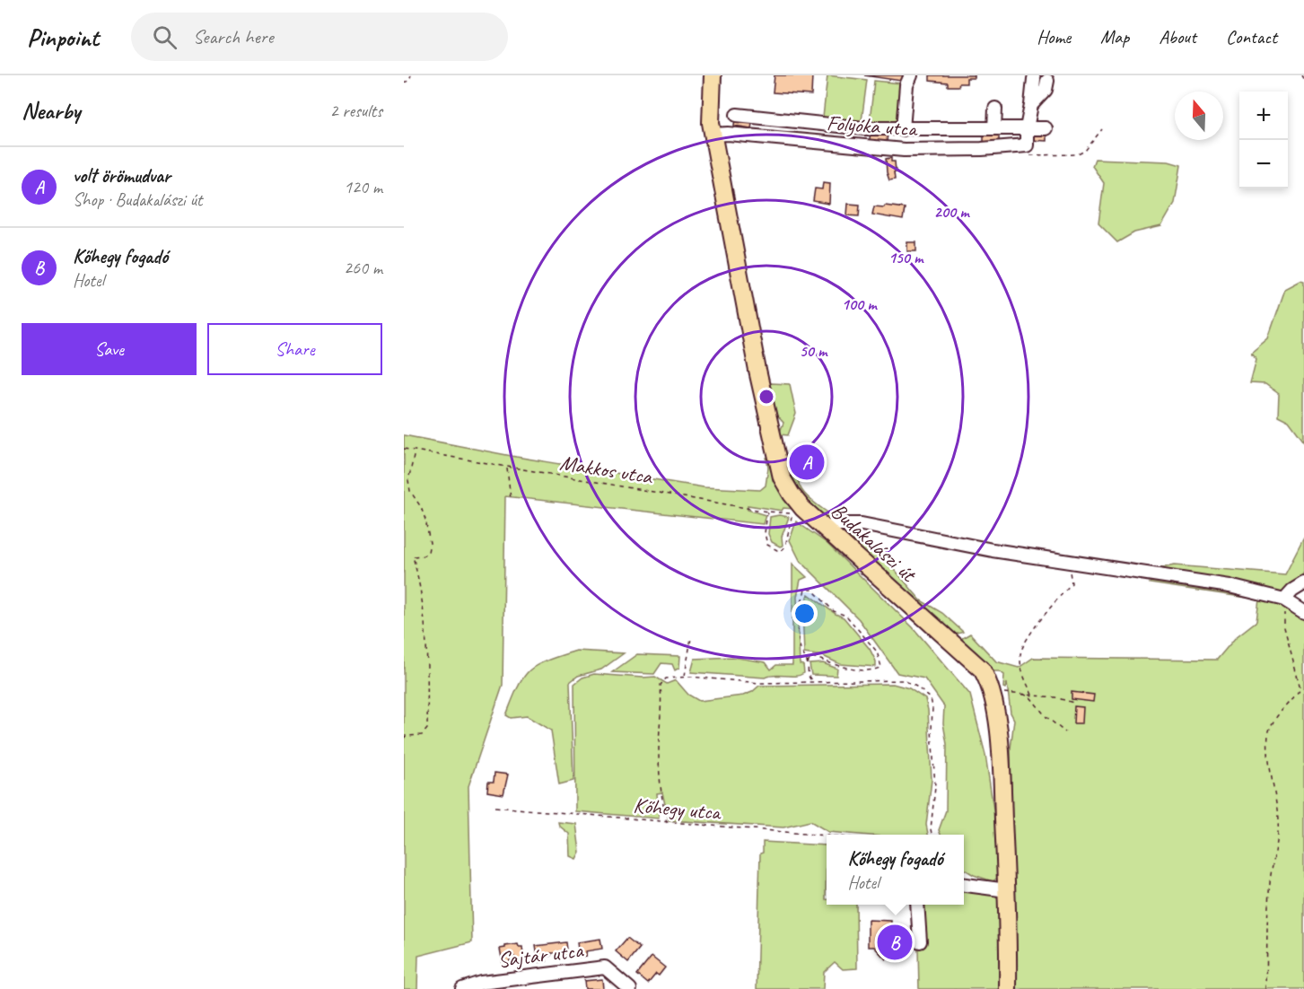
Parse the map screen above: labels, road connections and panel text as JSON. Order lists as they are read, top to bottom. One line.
{"streets":{"main road":["Budakalászi út"],"street":["Folyóka utca","Sajtár utca"],"path":["Makkos utca","Kőhegy utca"]},"crossings":[["Folyóka utca","Budakalászi út"]],"north":"top","page":{"header":"Pinpoint","search":"Search here","nav":["Home","Map","About","Contact"],"heading":["Nearby","2 results"],"map_buttons":["+","−"],"list":[{"mark":"A","name":"volt örömudvar","note":"Shop · Budakalászi út","value":"120 m"},{"mark":"B","name":"Kőhegy fogadó","note":"Hotel","value":"260 m"}],"buttons":["Save","Share"],"pins":["A","B"],"popup":["Kőhegy fogadó","Hotel"]},"rings":["200 m","150 m","100 m","50 m"]}
